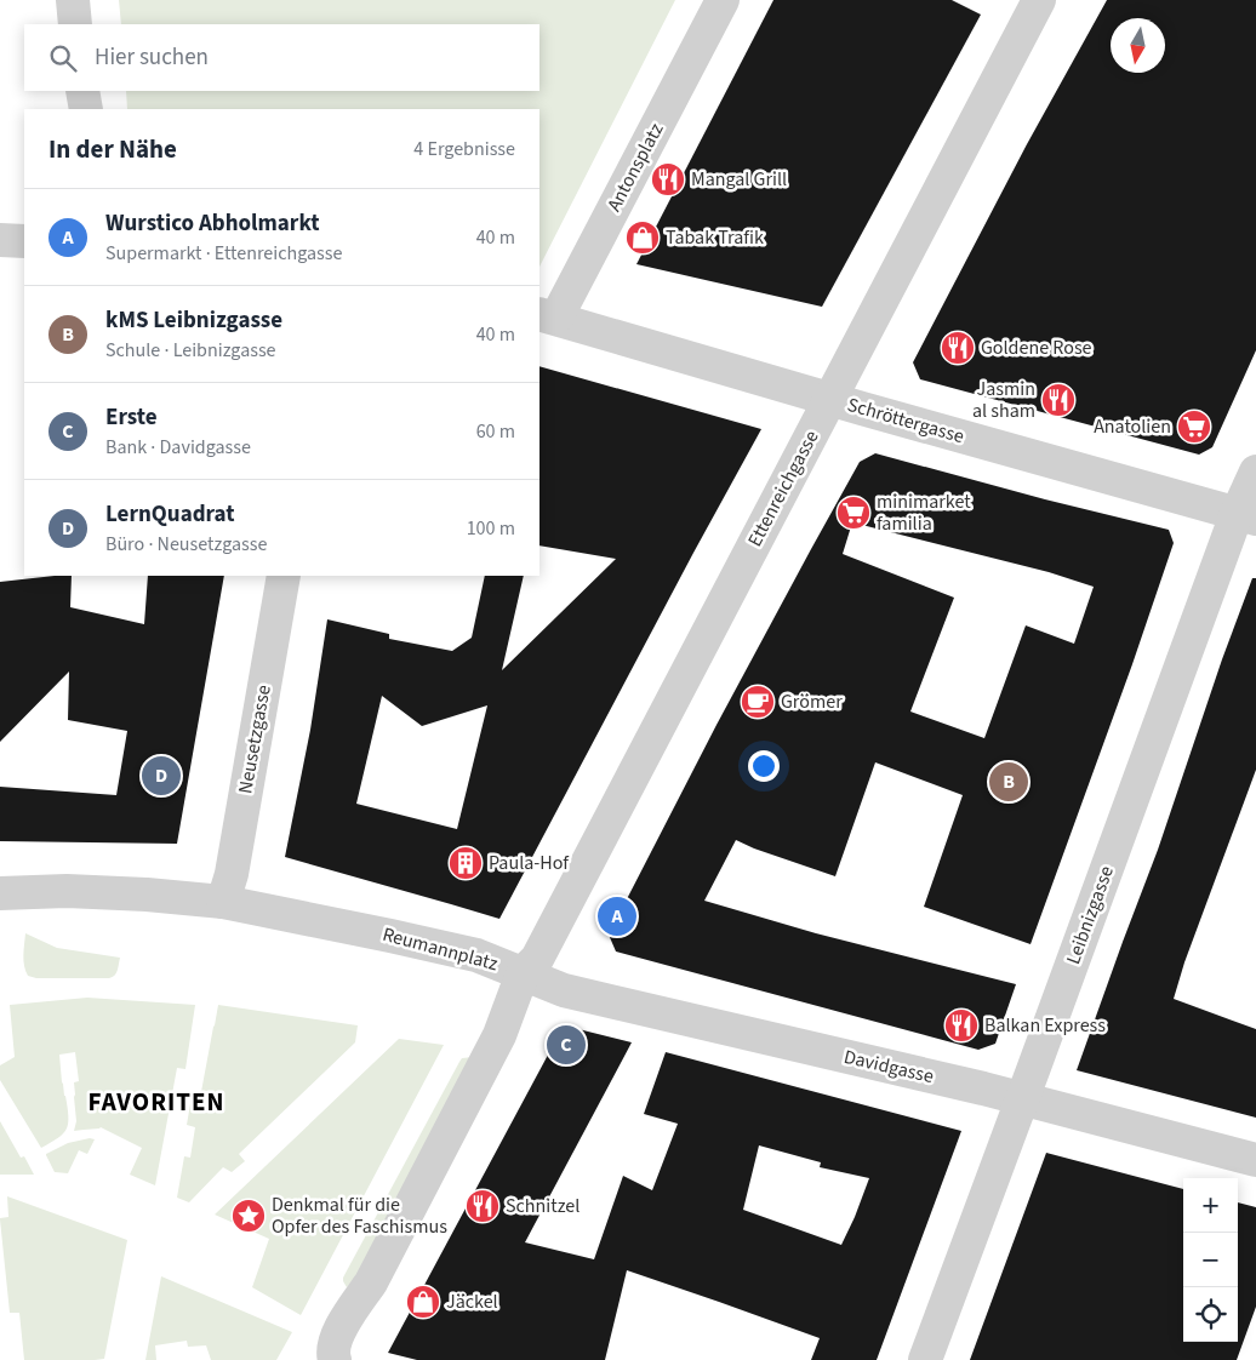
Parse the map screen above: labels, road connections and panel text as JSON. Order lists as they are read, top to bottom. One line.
{"streets":{"street":["Antonsplatz","Schröttergasse","Ettenreichgasse","Neusetzgasse","Leibnizgasse","Reumannplatz","Davidgasse"]},"crossings":[["Antonsplatz","Schröttergasse"],["Schröttergasse","Ettenreichgasse"],["Schröttergasse","Leibnizgasse"],["Ettenreichgasse","Reumannplatz"],["Ettenreichgasse","Davidgasse"],["Neusetzgasse","Reumannplatz"],["Leibnizgasse","Davidgasse"],["Reumannplatz","Davidgasse"]],"districts":["FAVORITEN"],"places":{"restaurant":["Mangal Grill","Goldene Rose","Jasmin al sham","Balkan Express","Schnitzel"],"shop":["Tabak Trafik","Jäckel"],"supermarket":["Anatolien","minimarket familia"],"cafe":["Grömer"],"building":["Paula-Hof"],"place":["Denkmal für die Opfer des Faschismus"]},"north":"bottom","page":{"search":"Hier suchen","heading":["In der Nähe","4 Ergebnisse"],"list":[{"mark":"A","name":"Wurstico Abholmarkt","note":"Supermarkt · Ettenreichgasse","value":"40 m"},{"mark":"B","name":"kMS Leibnizgasse","note":"Schule · Leibnizgasse","value":"40 m"},{"mark":"C","name":"Erste","note":"Bank · Davidgasse","value":"60 m"},{"mark":"D","name":"LernQuadrat","note":"Büro · Neusetzgasse","value":"100 m"}],"pins":["D","B","A","C"],"map_buttons":["+","−"]}}
